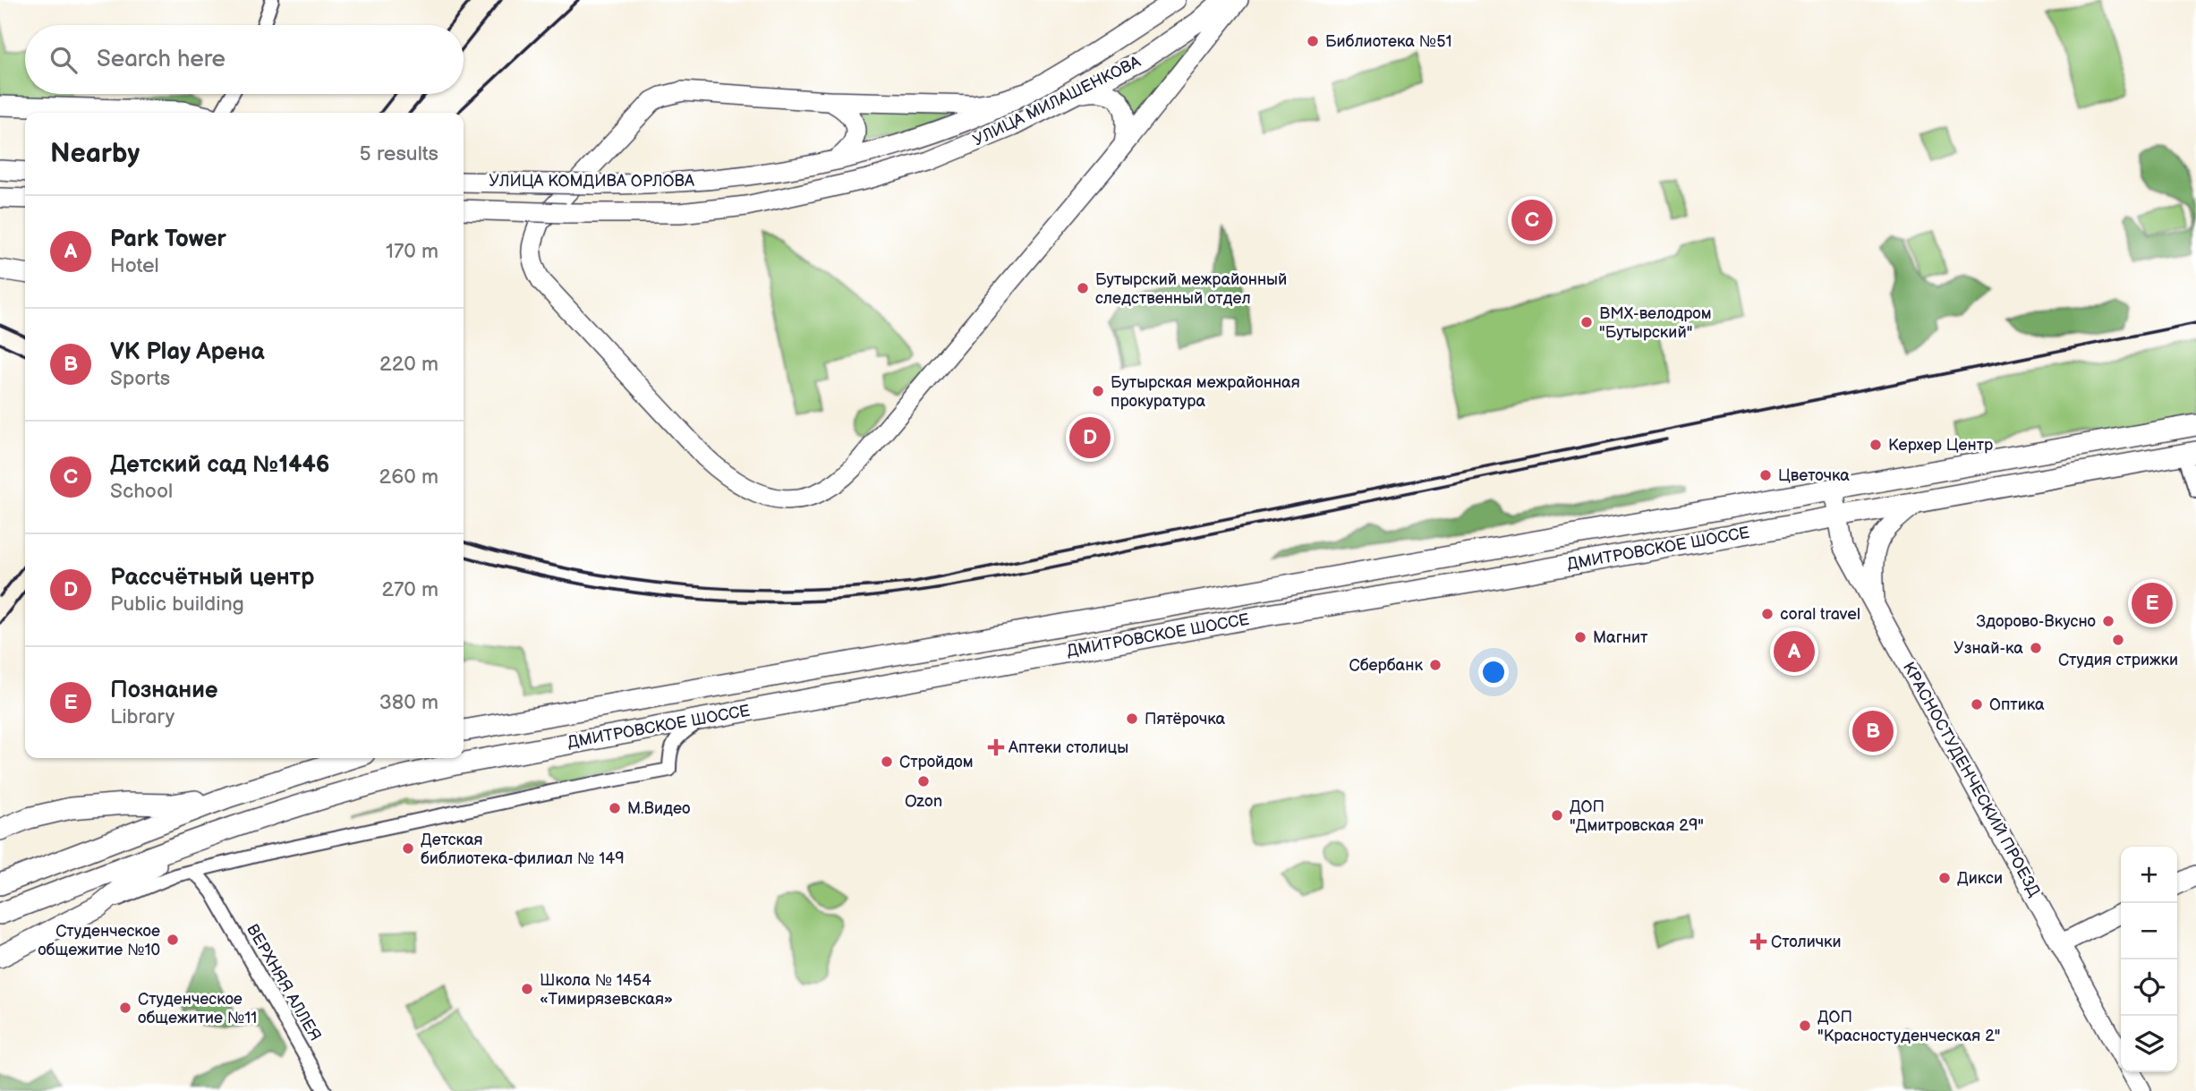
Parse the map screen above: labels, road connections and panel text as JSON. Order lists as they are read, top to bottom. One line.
{"streets":{"main road":["ДМИТРОВСКОЕ ШОССЕ"],"street":["УЛИЦА МИЛАШЕНКОВА","УЛИЦА КОМДИВА ОРЛОВА","КРАСНОСТУДЕНЧЕСКИЙ ПРОЕЗД","ВЕРХНЯЯ АЛЛЕЯ"]},"crossings":[["УЛИЦА МИЛАШЕНКОВА","УЛИЦА КОМДИВА ОРЛОВА"],["ДМИТРОВСКОЕ ШОССЕ","КРАСНОСТУДЕНЧЕСКИЙ ПРОЕЗД"]],"places":{"other":["Библиотека №51","Бутырский межрайонный следственный отдел","BMX-велодром \"Бутырский\"","Бутырская межрайонная прокуратура","Керхер Центр","Цветочка","coral travel","Здорово-Вкусно","Магнит","Студия стрижки","Узнай-ка","Сбербанк","Оптика","Пятёрочка","Стройдом","Ozon","М.Видео","ДОП \"Дмитровская 29\"","Детская библиотека-филиал № 149","Дикси","Студенческое общежитие №10","Школа № 1454 «Тимирязевская»","Студенческое общежитие №11","ДОП \"Красностуденческая 2\""],"health":["Аптеки столицы","Столички"]},"page":{"search":"Search here","heading":["Nearby","5 results"],"list":[{"mark":"A","name":"Park Tower","note":"Hotel","value":"170 m"},{"mark":"B","name":"VK Play Арена","note":"Sports","value":"220 m"},{"mark":"C","name":"Детский сад №1446","note":"School","value":"260 m"},{"mark":"D","name":"Рассчётный центр","note":"Public building","value":"270 m"},{"mark":"E","name":"Познание","note":"Library","value":"380 m"}],"pins":["C","D","E","A","B"],"map_buttons":["+","−"]}}
